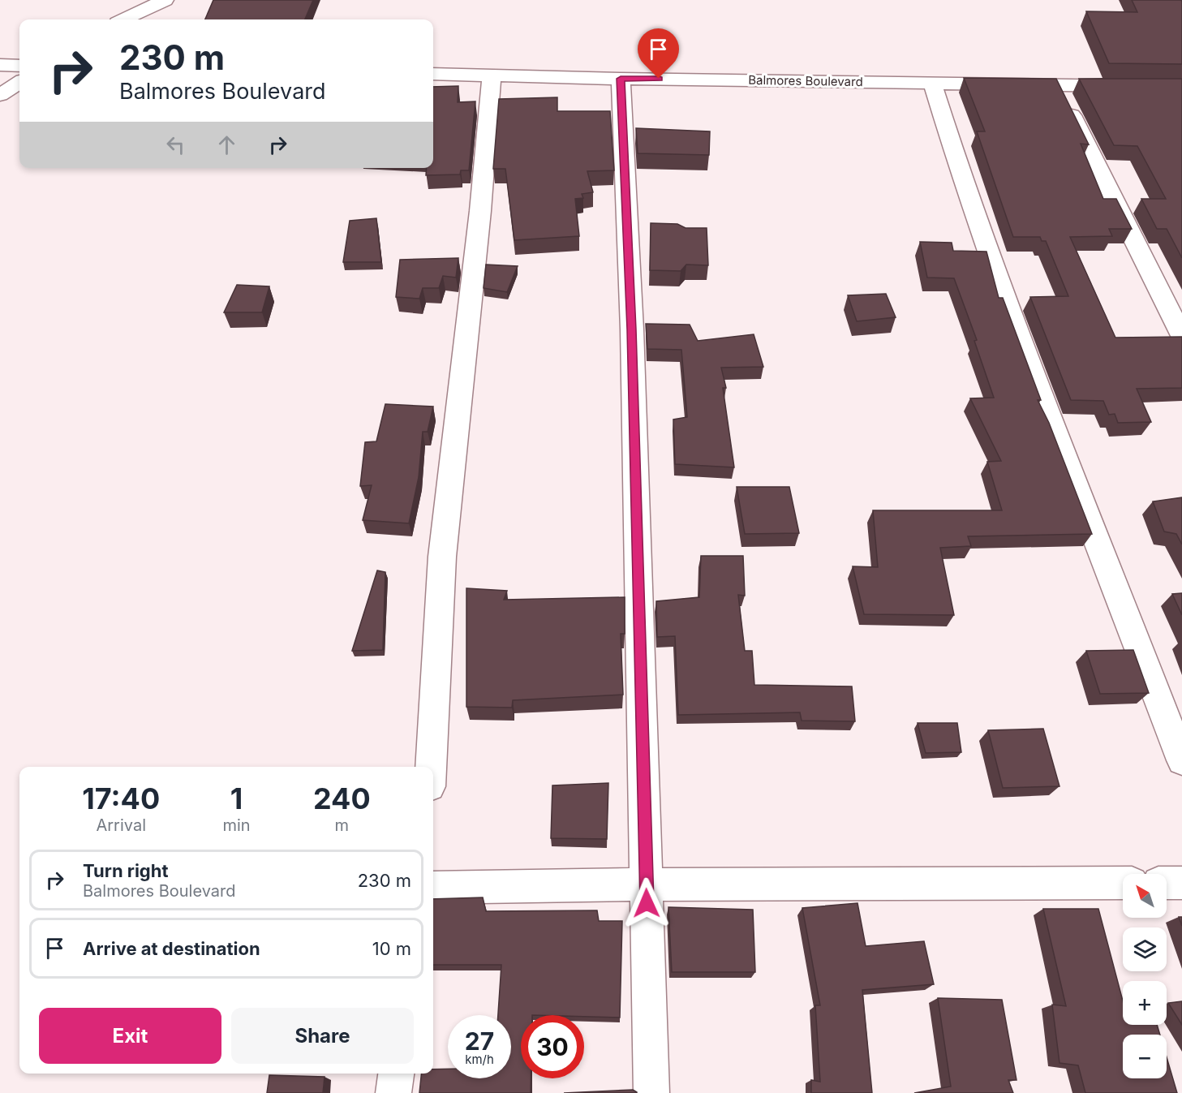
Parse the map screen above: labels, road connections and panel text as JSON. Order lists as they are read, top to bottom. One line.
{"streets":{"street":["Balmores Boulevard"]},"north":"top left","page":{"turn":["230 m","Balmores Boulevard"],"eta":["17:40","Arrival","1","min","240","m"],"list":[{"name":"Turn right","note":"Balmores Boulevard","value":"230 m"},{"name":"Arrive at destination","value":"10 m"}],"map_buttons":["+","−"],"buttons":["Exit","Share"],"speed":"27 km/h","limit":"30"}}
